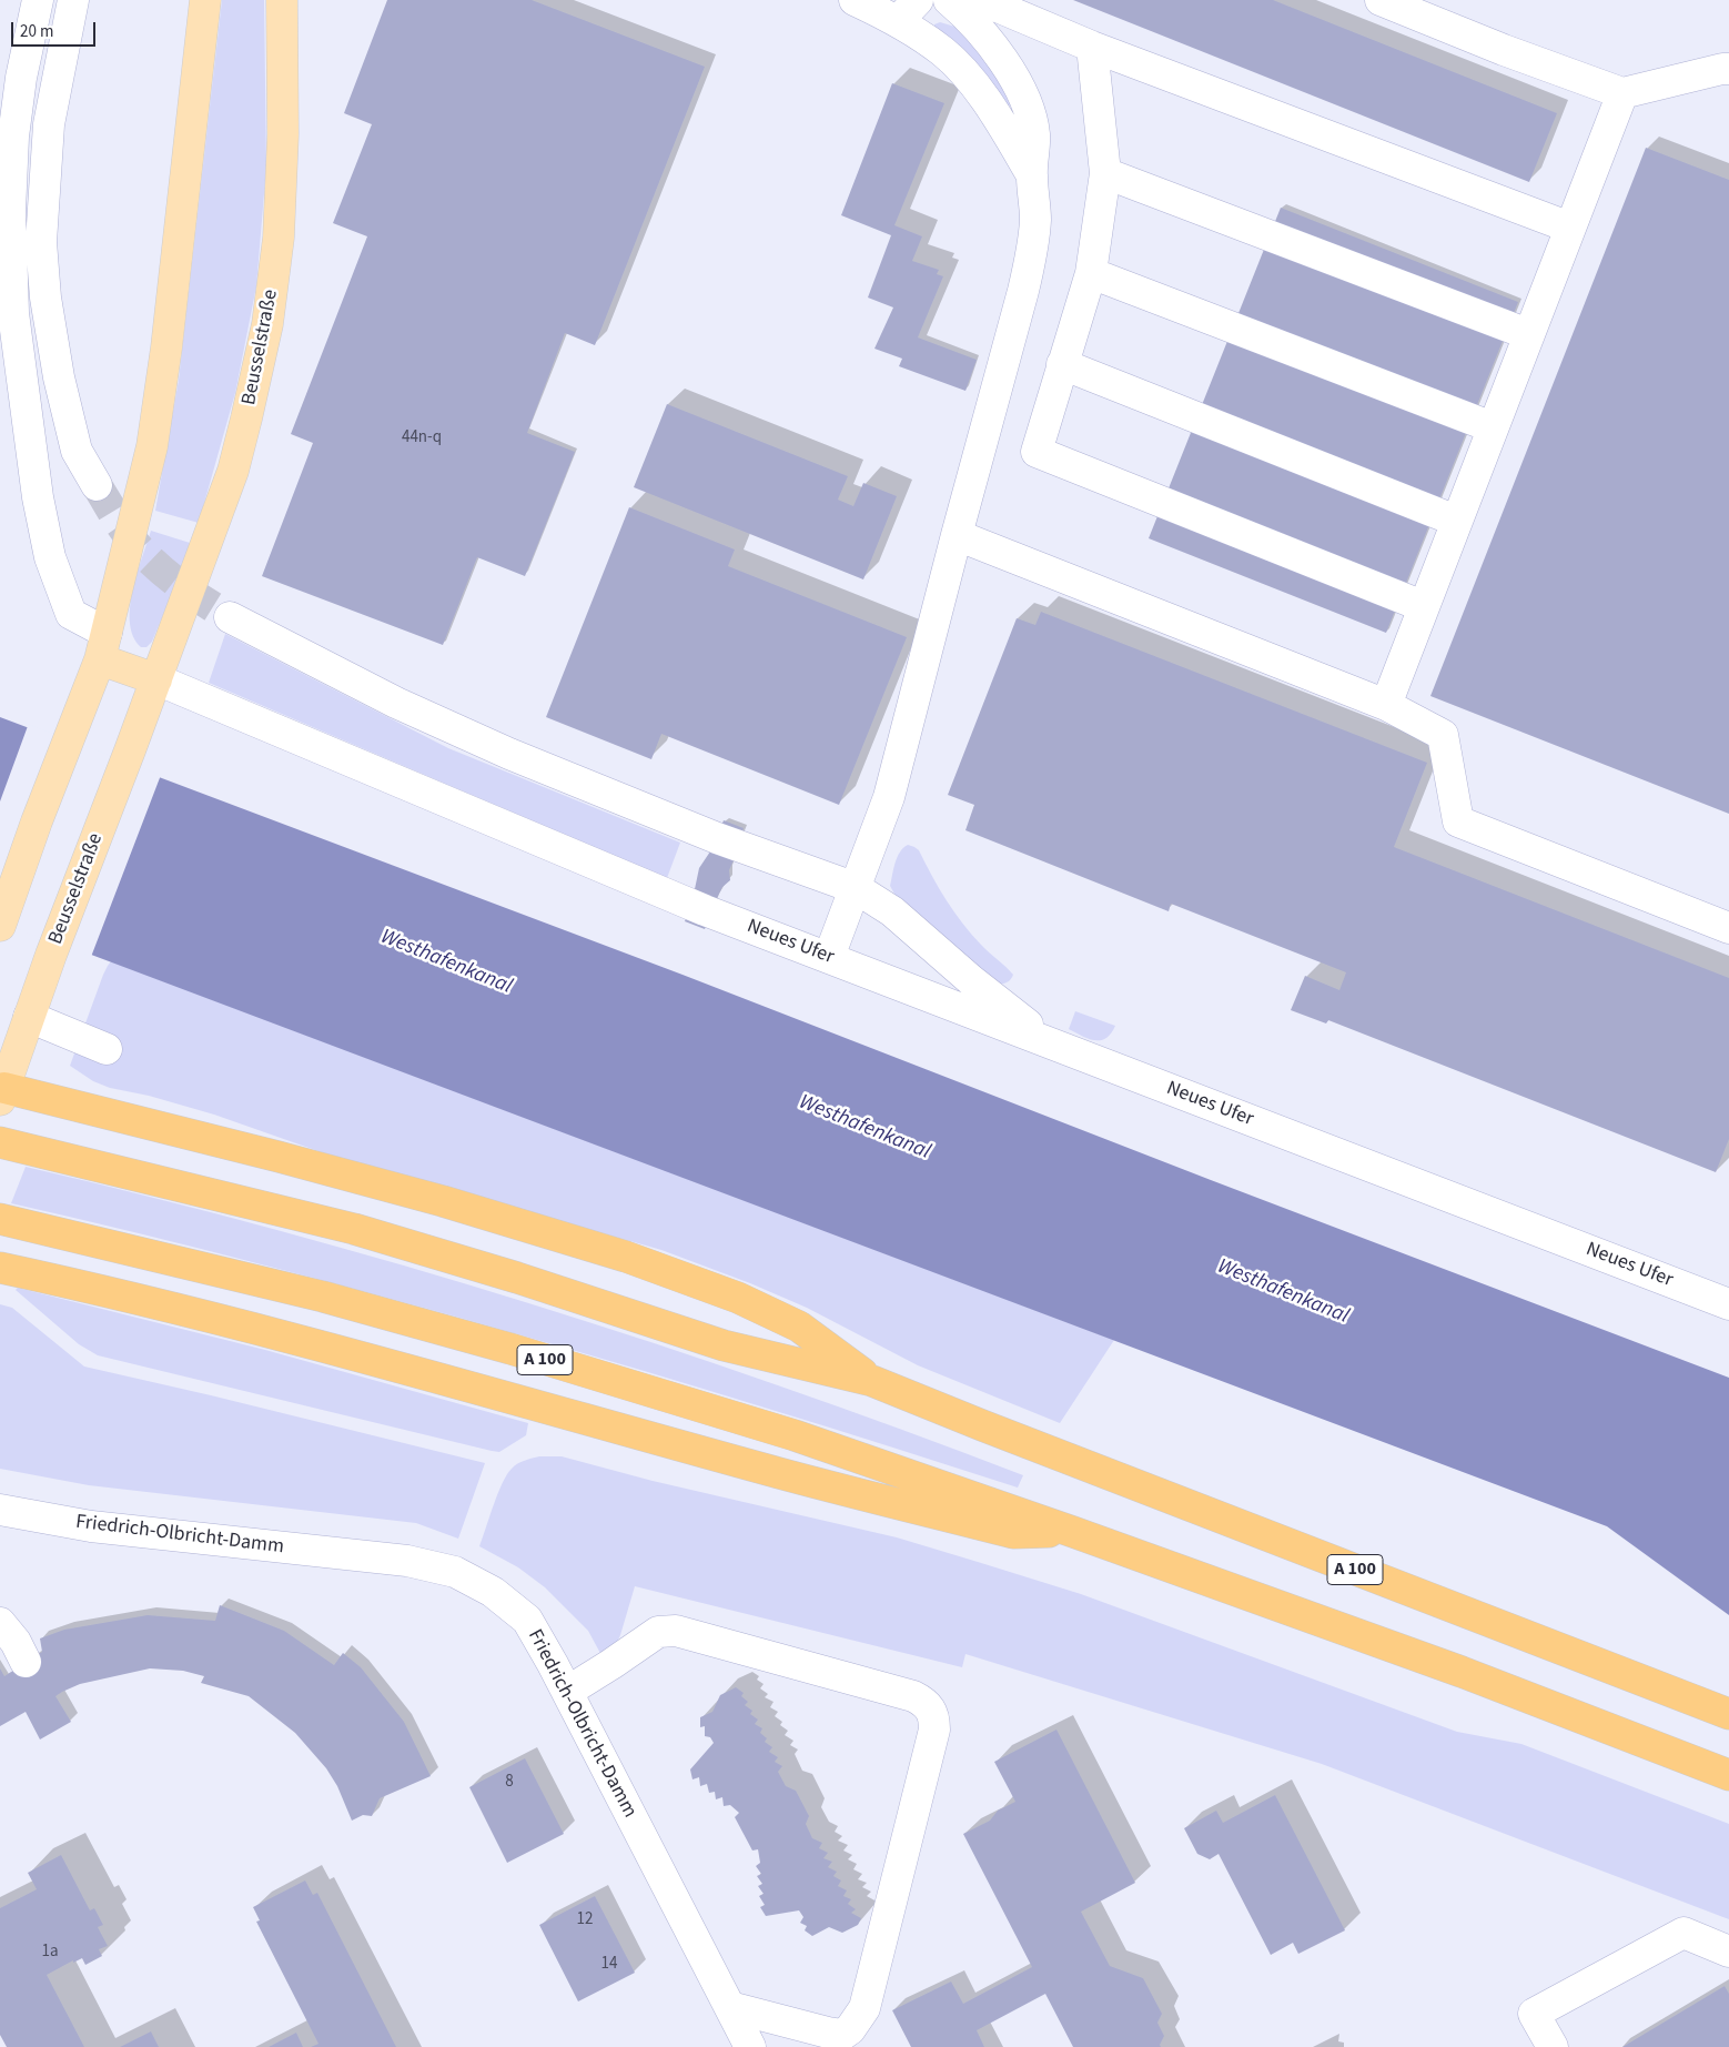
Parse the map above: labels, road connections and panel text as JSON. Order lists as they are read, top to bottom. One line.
{"streets":{"highway":["A 100"],"main road":["Beusselstraße"],"street":["Neues Ufer","Friedrich-Olbricht-Damm"]},"crossings":[["Beusselstraße","Neues Ufer"]],"water":["Westhafenkanal"],"house_numbers":["44n-q","8","12","1a","14"],"scale_bar":"20 m"}
